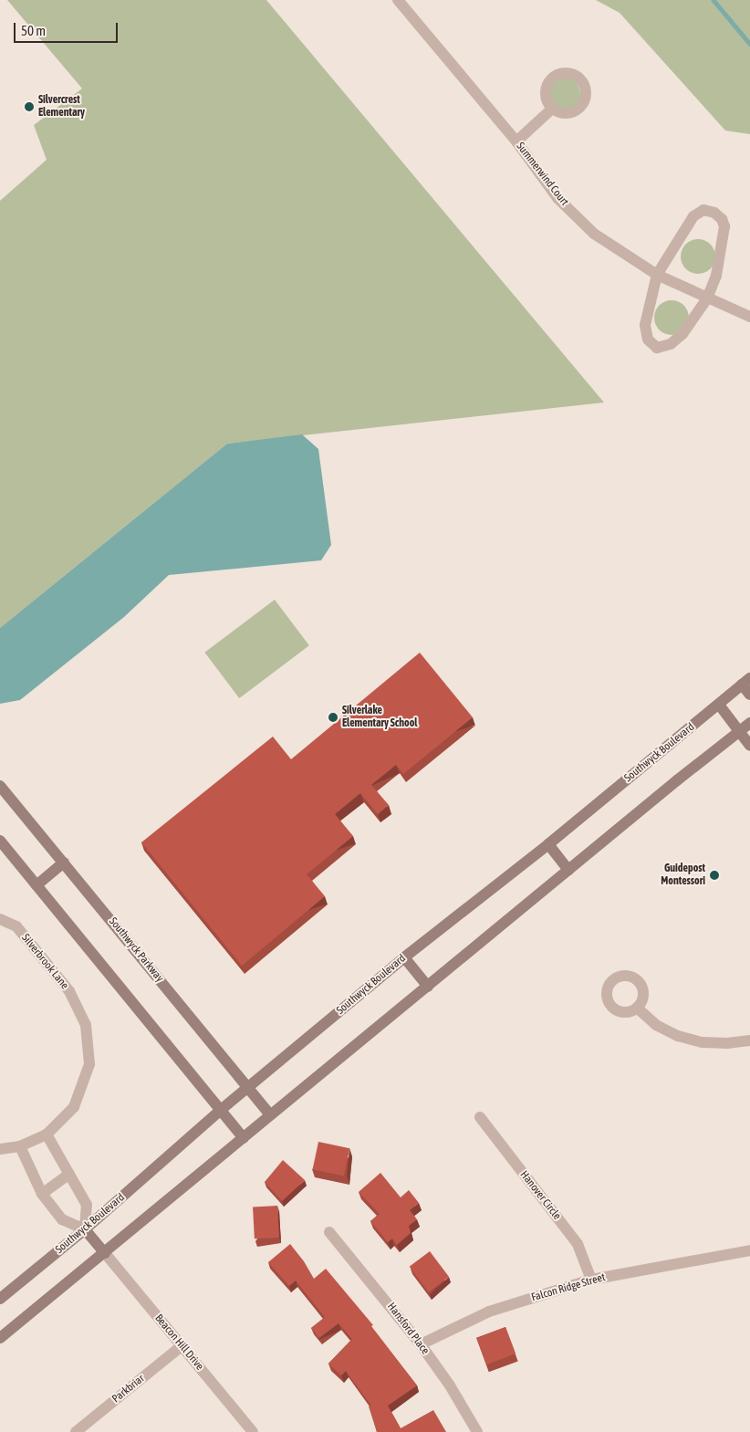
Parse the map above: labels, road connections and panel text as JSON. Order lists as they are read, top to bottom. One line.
{"streets":{"street":["Summerwind Court","Southwyck Boulevard","Southwyck Parkway","Silverbrook Lane","Hanover Circle","Falcon Ridge Street","Hansford Place","Beacon Hill Drive","Parkbriar"]},"crossings":[["Southwyck Boulevard","Southwyck Parkway"],["Hanover Circle","Falcon Ridge Street"],["Falcon Ridge Street","Hansford Place"],["Beacon Hill Drive","Parkbriar"]],"places":["Silvercrest Elementary","Silverlake Elementary School","Guidepost Montessori"],"scale_bar":"50 m"}
